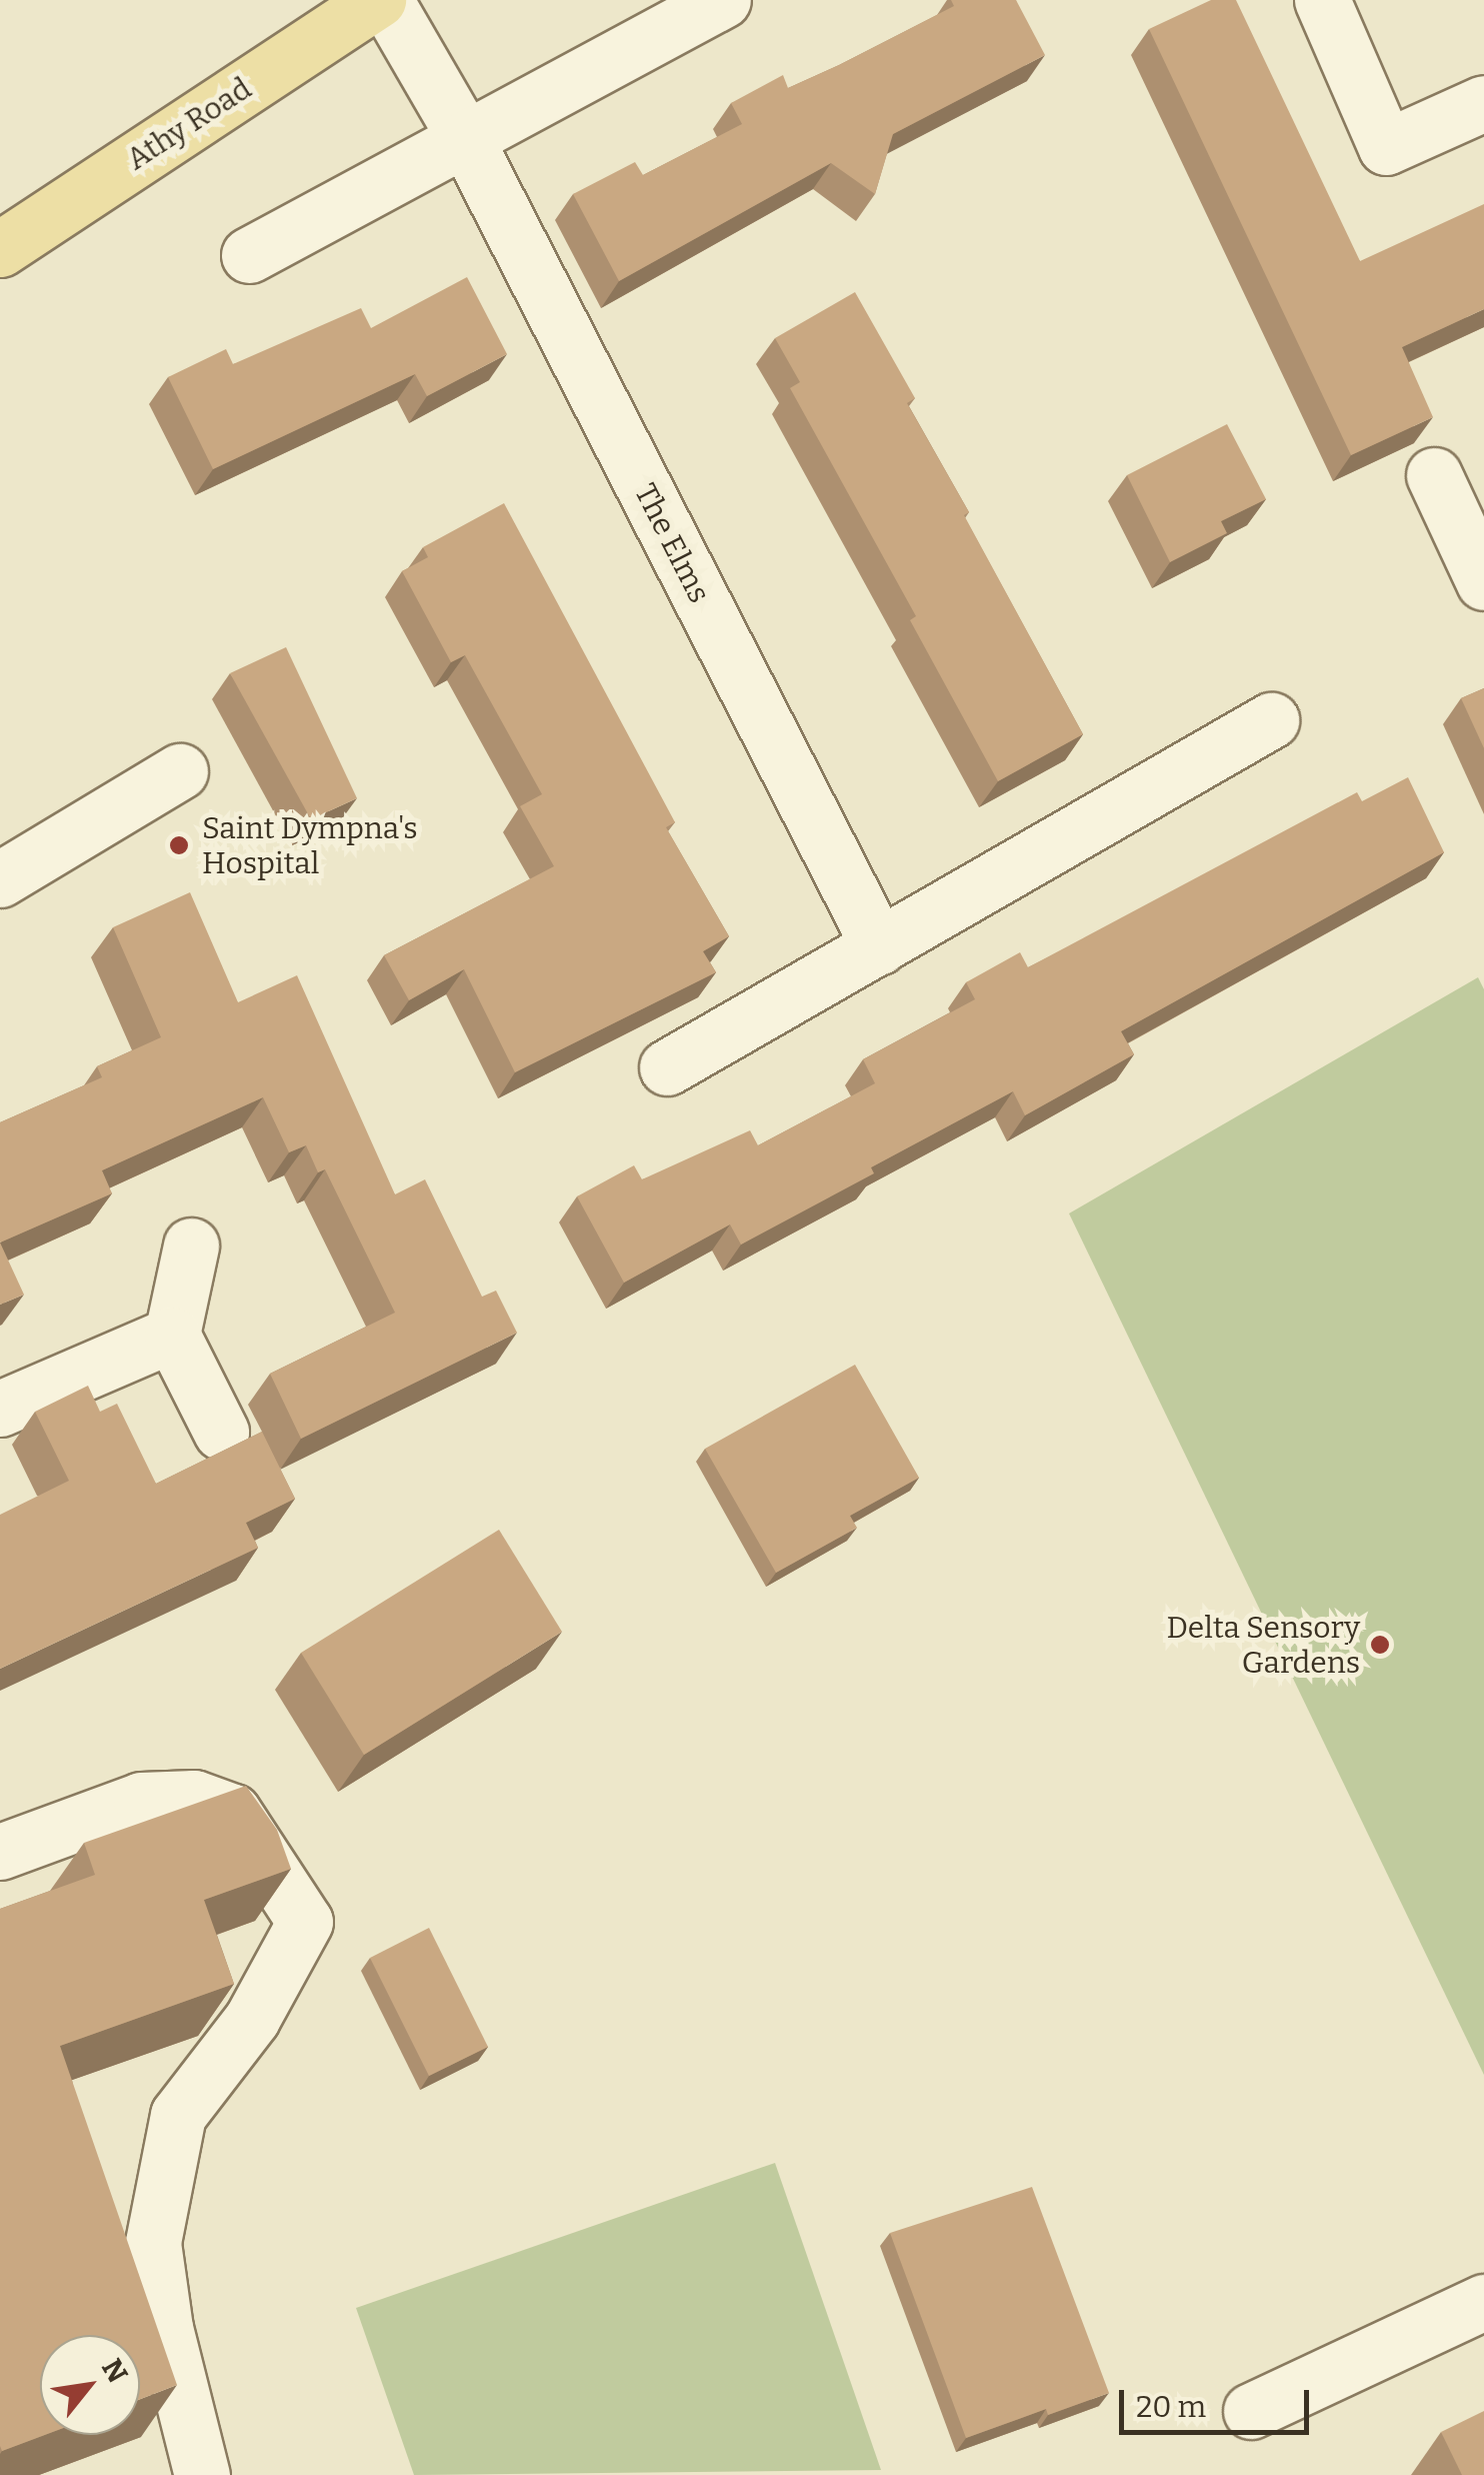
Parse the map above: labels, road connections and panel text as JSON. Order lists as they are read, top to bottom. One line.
{"streets":{"main road":["Athy Road"],"street":["The Elms"]},"crossings":[["Athy Road","The Elms"]],"places":["Saint Dympna's Hospital","Delta Sensory Gardens"],"scale_bar":"20 m","north":"top right"}
